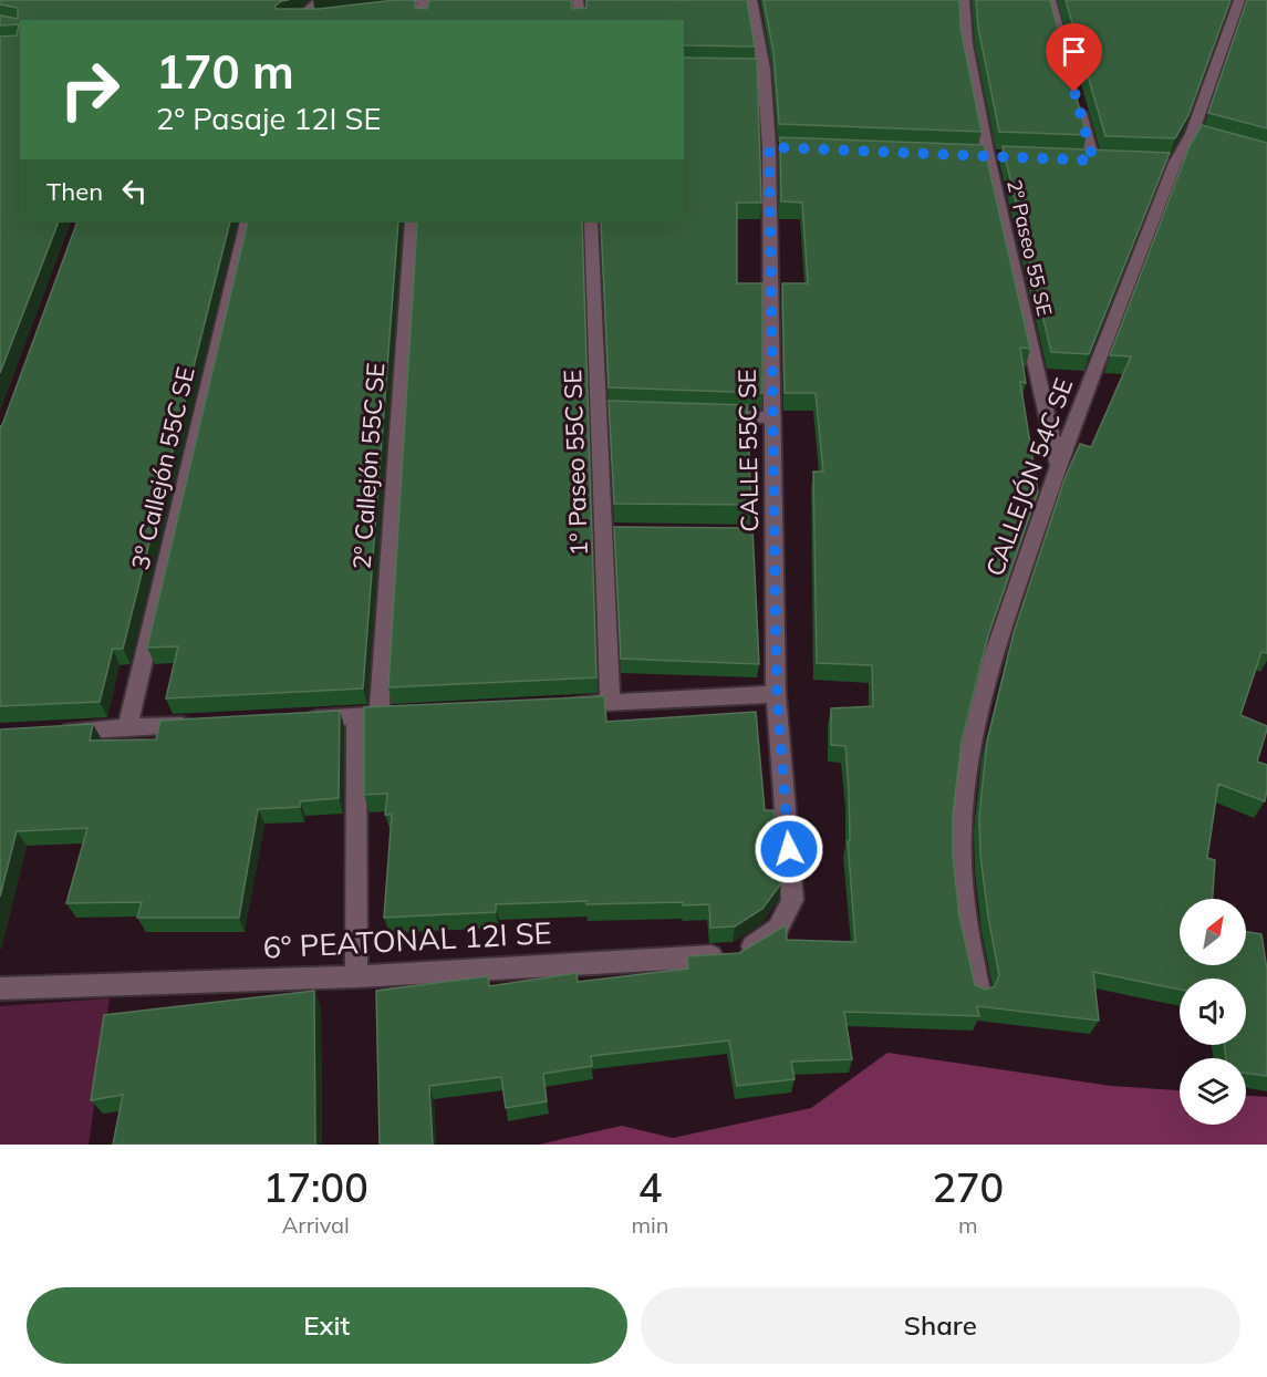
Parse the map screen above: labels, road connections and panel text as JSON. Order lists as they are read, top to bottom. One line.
{"streets":{"street":["2º Paseo 55 SE","CALLE 55C SE","1º Paseo 55C SE","2º Callejón 55C SE","3º Callejón 55C SE","CALLEJÓN 54C SE","6° PEATONAL 12I SE"]},"crossings":[["2º Paseo 55 SE","CALLEJÓN 54C SE"],["CALLE 55C SE","6° PEATONAL 12I SE"]],"north":"top right","page":{"turn":["170 m","2° Pasaje 12I SE"],"then":"Then","eta":["17:00","Arrival","4","min","270","m"],"buttons":["Exit","Share"]}}
